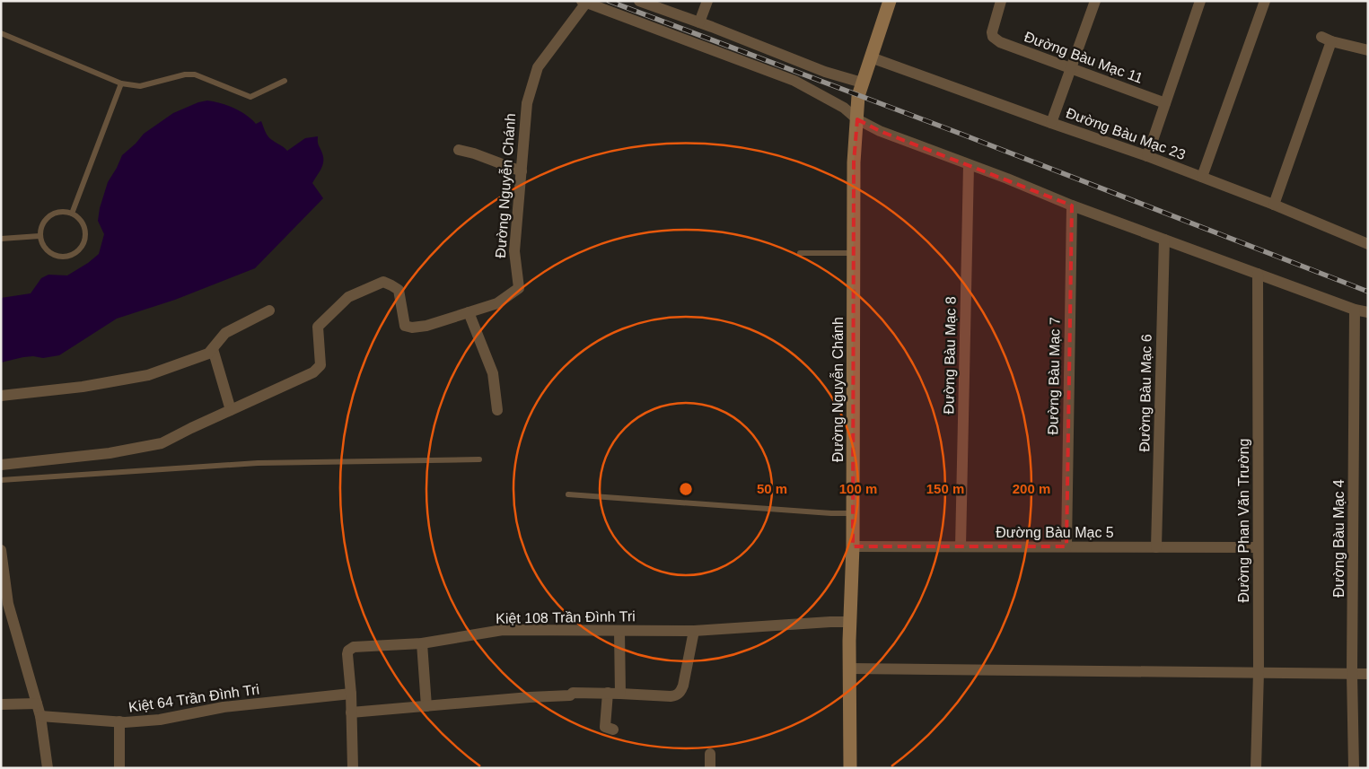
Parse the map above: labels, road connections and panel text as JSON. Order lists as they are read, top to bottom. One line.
{"streets":{"street":["Đường Bàu Mạc 11","Đường Bàu Mạc 23","Đường Nguyễn Chánh","Đường Bàu Mạc 8","Đường Bàu Mạc 7","Đường Bàu Mạc 6","Đường Phan Văn Trường","Đường Bàu Mạc 5","Đường Bàu Mạc 4","Kiệt 108 Trần Đình Tri","Kiệt 64 Trần Đình Tri"]},"crossings":[["Đường Bàu Mạc 23","Đường Nguyễn Chánh"],["Đường Nguyễn Chánh","Đường Bàu Mạc 5"],["Đường Nguyễn Chánh","Kiệt 108 Trần Đình Tri"],["Đường Bàu Mạc 8","Đường Bàu Mạc 5"],["Đường Bàu Mạc 7","Đường Bàu Mạc 5"],["Đường Bàu Mạc 6","Đường Bàu Mạc 5"],["Đường Phan Văn Trường","Đường Bàu Mạc 5"],["Kiệt 108 Trần Đình Tri","Kiệt 64 Trần Đình Tri"]],"rings":["50 m","100 m","150 m","200 m"]}
